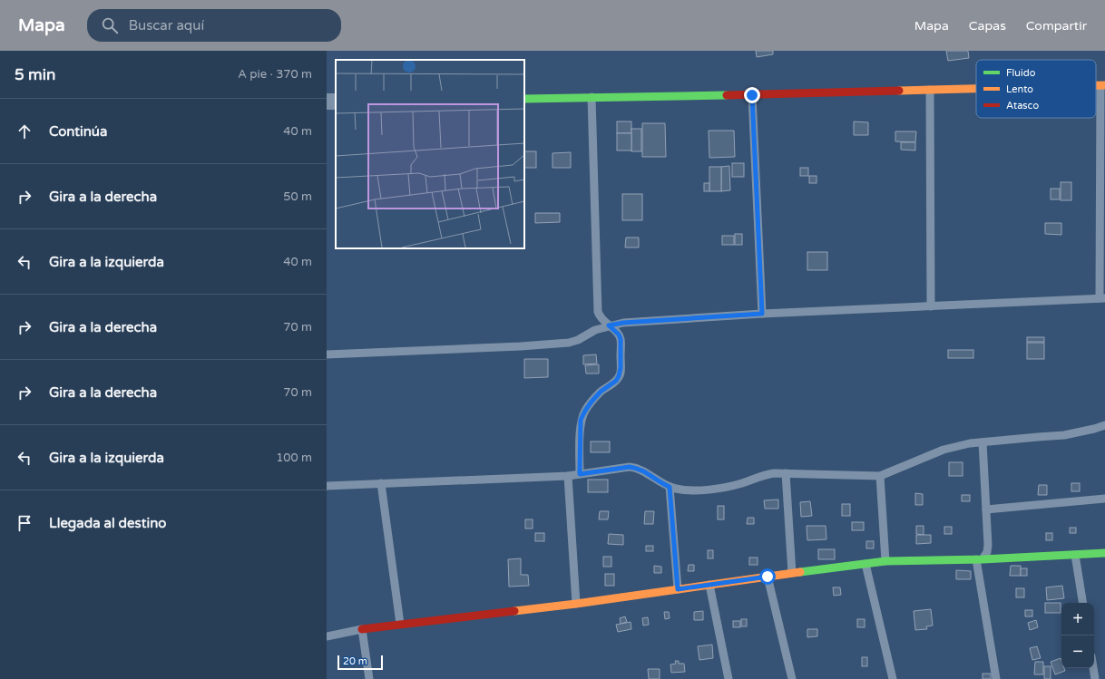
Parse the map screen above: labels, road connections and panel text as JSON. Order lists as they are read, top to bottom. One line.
{"legend":["Fluido","Lento","Atasco"],"scale_bar":"20 m","page":{"header":"Mapa","search":"Buscar aquí","nav":["Mapa","Capas","Compartir"],"heading":["5 min","A pie · 370 m"],"list":[["Continúa","40 m"],["Gira a la derecha","50 m"],["Gira a la izquierda","40 m"],["Gira a la derecha","70 m"],["Gira a la derecha","70 m"],["Gira a la izquierda","100 m"],"Llegada al destino"],"map_buttons":["+","−"],"scale":"20 m"}}
